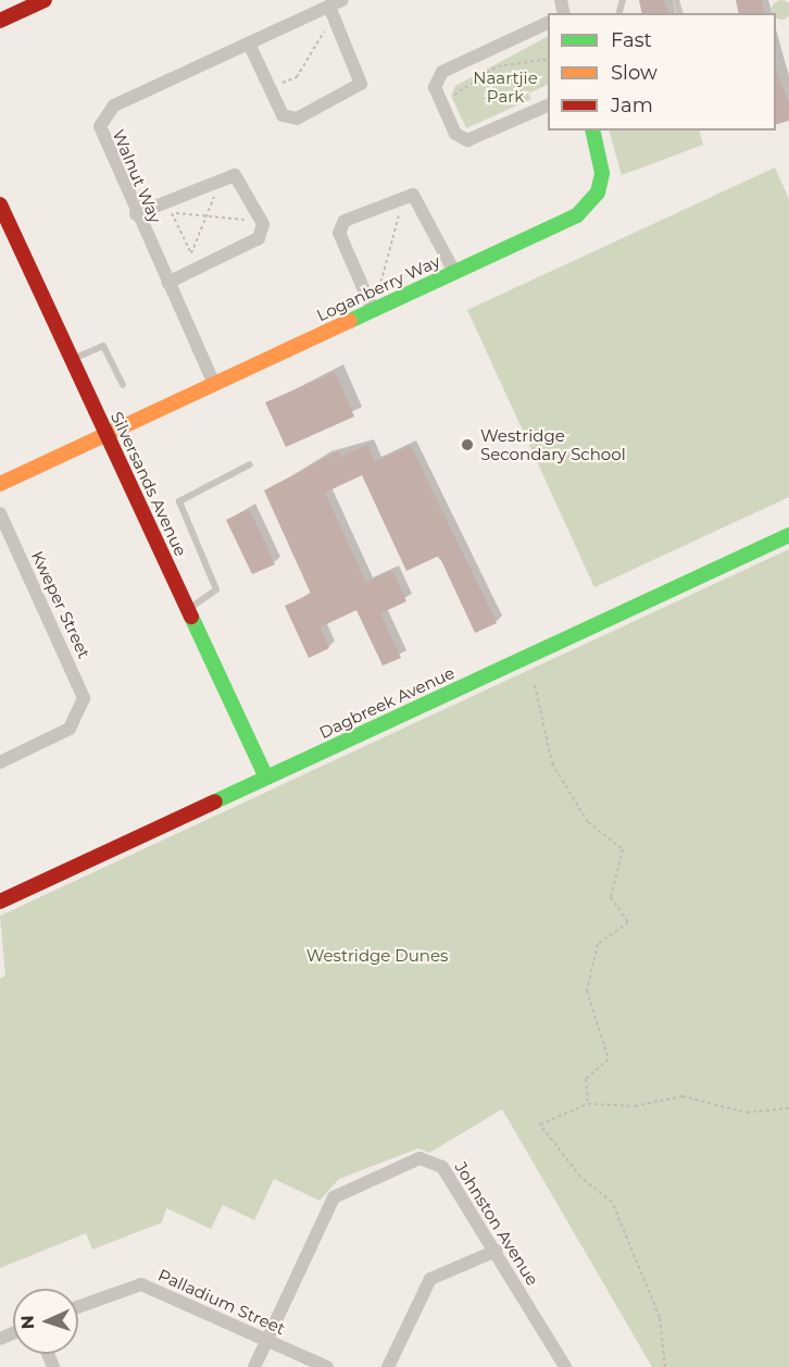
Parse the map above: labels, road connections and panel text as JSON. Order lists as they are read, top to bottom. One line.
{"streets":{"street":["Walnut Way","Loganberry Way","Silversands Avenue","Kweper Street","Dagbreek Avenue","Johnston Avenue","Palladium Street"]},"crossings":[["Walnut Way","Loganberry Way"],["Loganberry Way","Silversands Avenue"],["Silversands Avenue","Dagbreek Avenue"],["Johnston Avenue","Palladium Street"]],"parks":["Naartjie Park","Westridge Dunes"],"places":["Westridge Secondary School"],"legend":["Fast","Slow","Jam"],"north":"left"}
